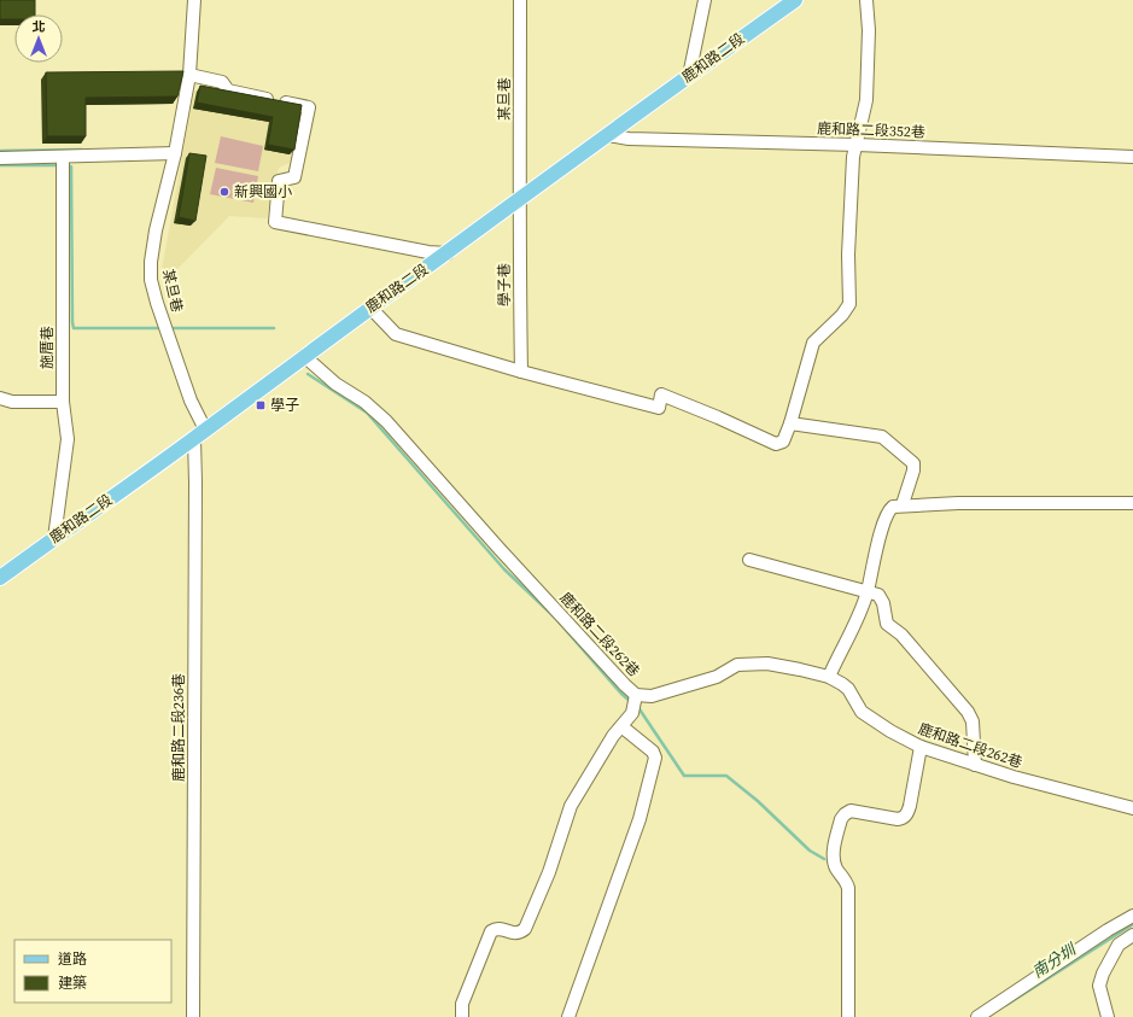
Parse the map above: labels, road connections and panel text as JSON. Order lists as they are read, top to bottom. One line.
{"streets":{"main road":["鹿和路二段"],"street":["某旦巷","鹿和路二段352巷","學子巷","施厝巷","鹿和路二段262巷","鹿和路二段236巷"]},"crossings":[["鹿和路二段","某旦巷"],["鹿和路二段","鹿和路二段352巷"],["鹿和路二段","學子巷"],["鹿和路二段","施厝巷"],["鹿和路二段","鹿和路二段262巷"],["鹿和路二段","鹿和路二段236巷"],["某旦巷","學子巷"]],"water":["南分圳"],"places":{"other":["新興國小"],"transit":["學子"]},"legend":["道路","建築"],"north":"top"}
